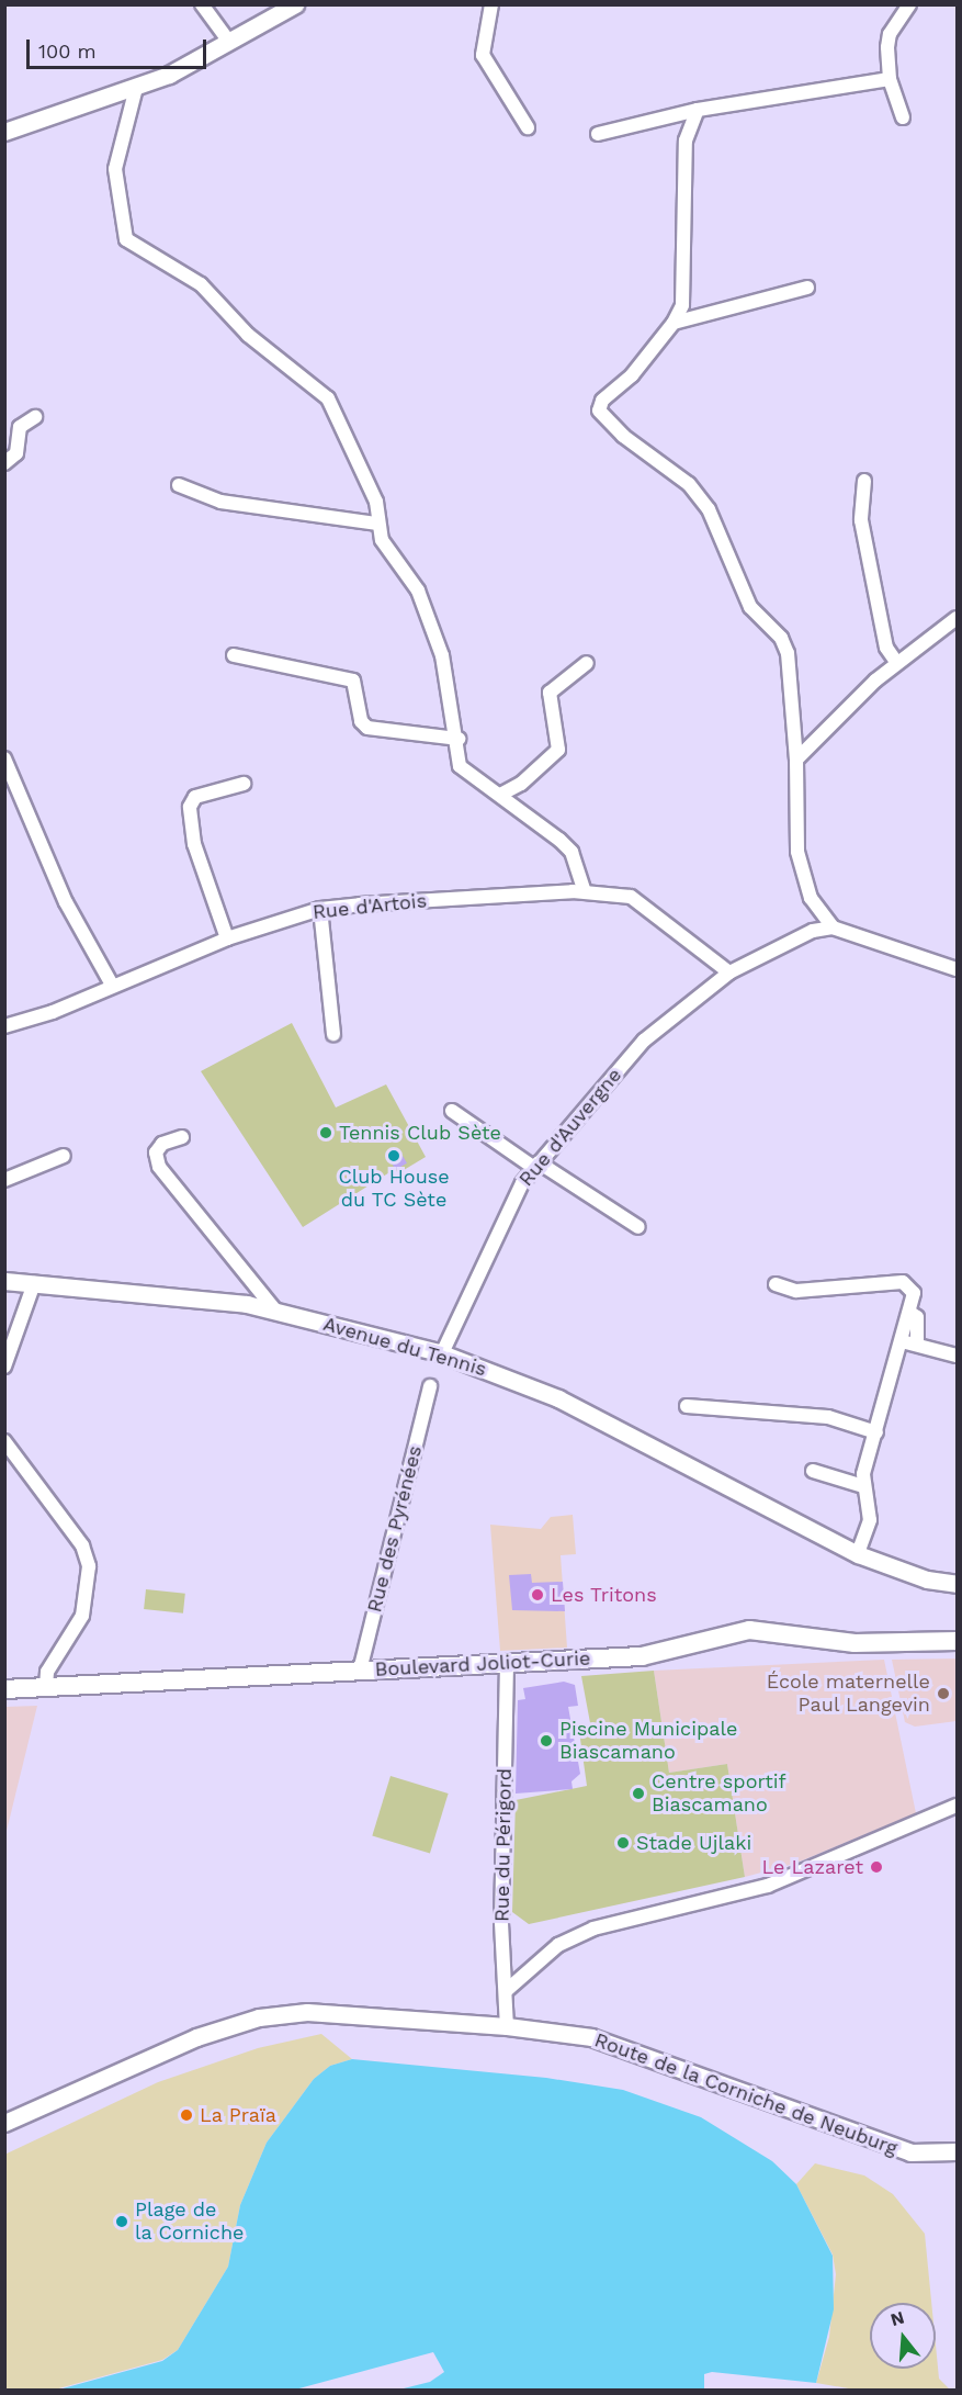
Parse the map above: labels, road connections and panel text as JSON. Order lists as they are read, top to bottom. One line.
{"streets":{"main road":["Boulevard Joliot-Curie"],"street":["Rue d'Artois","Rue d'Auvergne","Avenue du Tennis","Rue des Pyrénées","Rue du Périgord","Route de la Corniche de Neuburg"]},"crossings":[["Rue d'Artois","Rue d'Auvergne"],["Rue d'Auvergne","Avenue du Tennis"],["Rue des Pyrénées","Boulevard Joliot-Curie"],["Boulevard Joliot-Curie","Rue du Périgord"],["Rue du Périgord","Route de la Corniche de Neuburg"]],"places":["Tennis Club Sète","Club House du TC Sète","Les Tritons","École maternelle Paul Langevin","Piscine Municipale Biascamano","Centre sportif Biascamano","Stade Ujlaki","Le Lazaret","La Praïa","Plage de la Corniche"],"scale_bar":"100 m","north":"top"}
